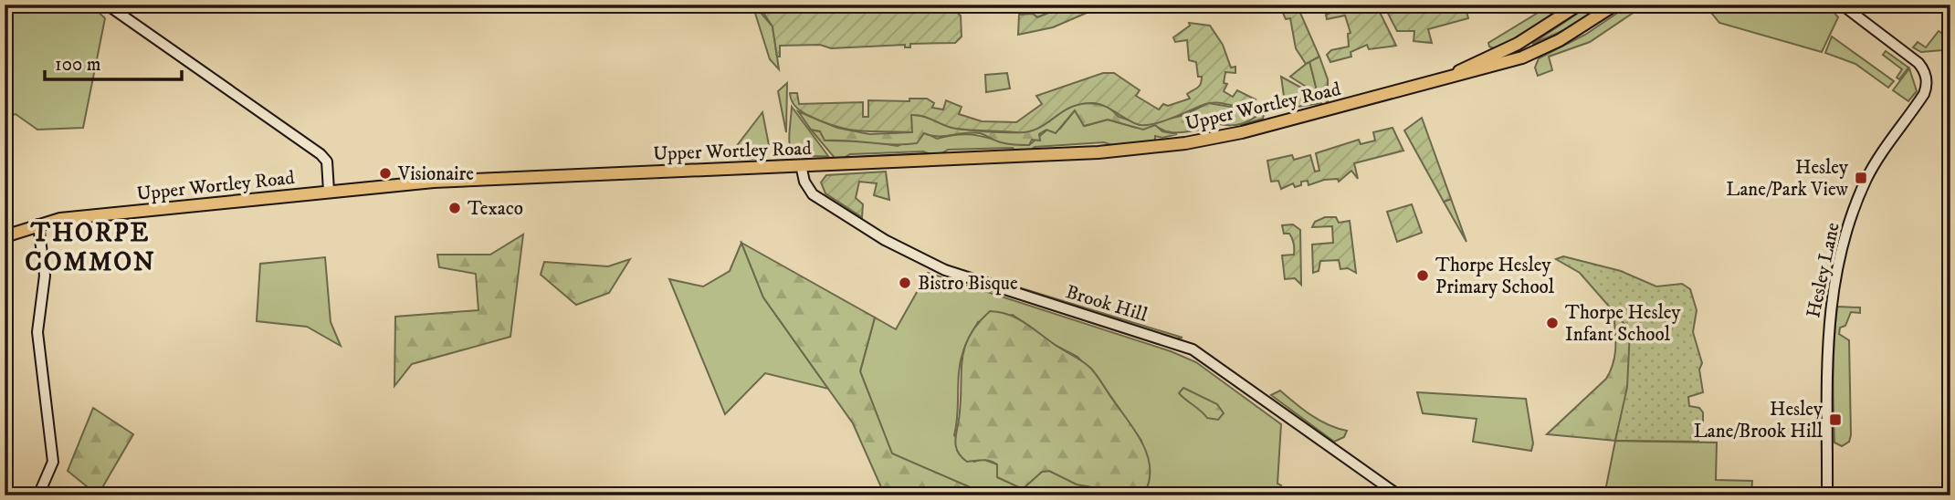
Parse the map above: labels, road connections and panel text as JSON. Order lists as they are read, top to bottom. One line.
{"streets":{"main road":["Upper Wortley Road"],"street":["Hesley Lane","Brook Hill"]},"crossings":[["Upper Wortley Road","Brook Hill"]],"districts":["THORPE COMMON"],"places":{"other":["Visionaire","Texaco","Thorpe Hesley Primary School","Bistro Bisque","Thorpe Hesley Infant School"],"transit":["Hesley Lane/Park View","Hesley Lane/Brook Hill"]},"scale_bar":"100 m"}
